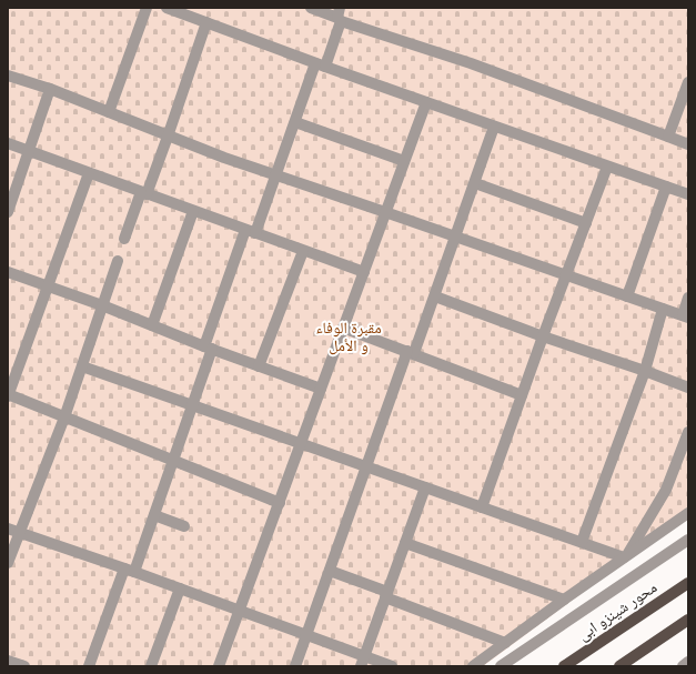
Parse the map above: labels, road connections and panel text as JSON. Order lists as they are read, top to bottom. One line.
{"streets":{"main road":["محور شينزو ابى"]},"parks":["مقبرة الوفاء و الأمل"]}
